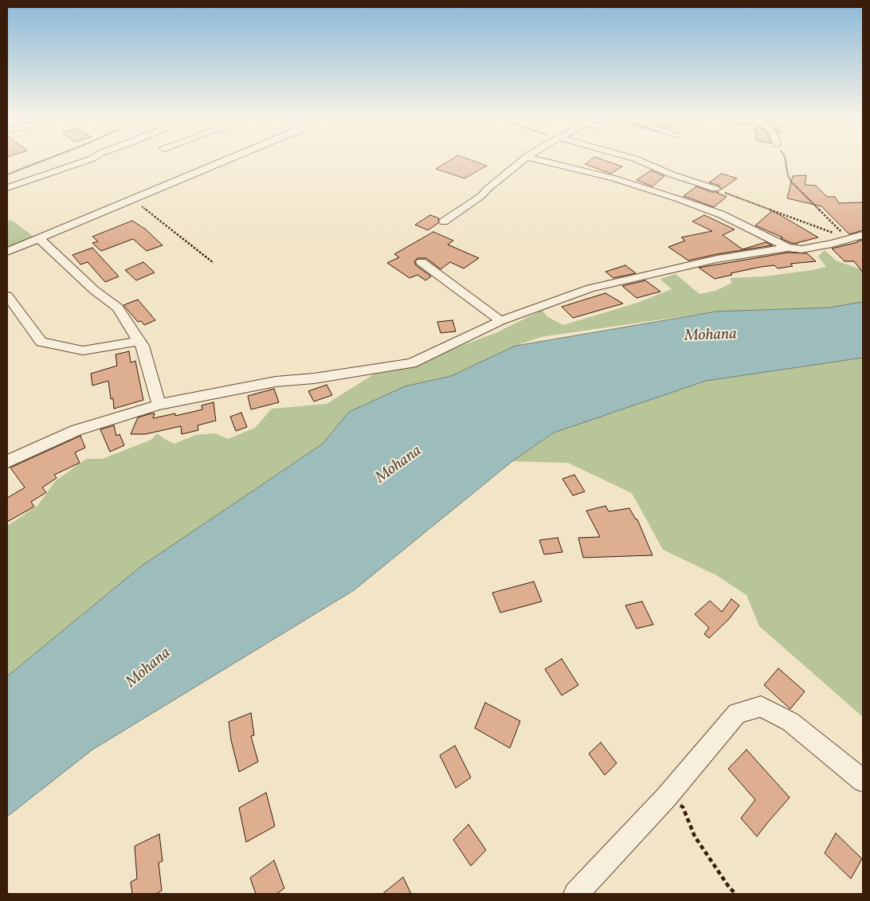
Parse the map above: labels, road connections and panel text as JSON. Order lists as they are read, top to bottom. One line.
{"water":["Mohana"]}
